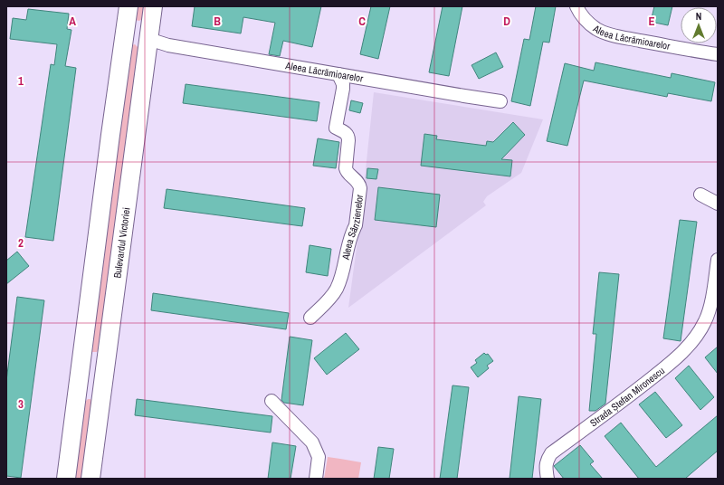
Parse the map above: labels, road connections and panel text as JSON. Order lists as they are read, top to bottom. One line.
{"streets":{"main road":["Bulevardul Victoriei"],"street":["Aleea Lăcrămioarelor","Aleea Sânzienelor","Strada Ștefan Mironescu"]},"crossings":[["Aleea Lăcrămioarelor","Aleea Sânzienelor"],["Aleea Lăcrămioarelor","Bulevardul Victoriei"]],"north":"top","grid":{"columns":["A","B","C","D","E"],"rows":["1","2","3"]}}
